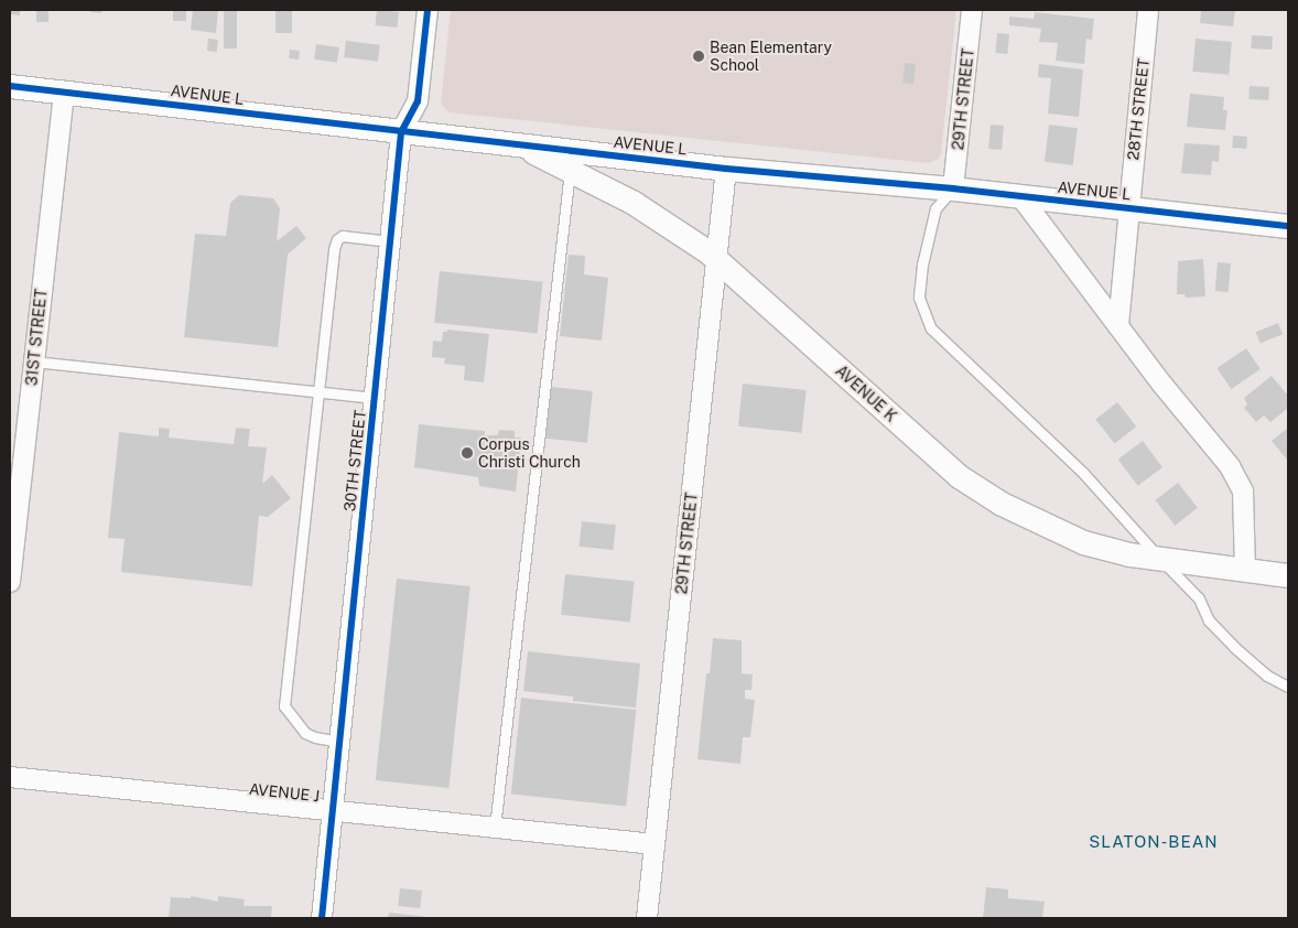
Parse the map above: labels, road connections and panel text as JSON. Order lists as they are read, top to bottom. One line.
{"streets":{"street":["AVENUE L","29TH STREET","28TH STREET","31ST STREET","AVENUE K","30TH STREET","AVENUE J"]},"crossings":[["AVENUE L","29TH STREET"],["AVENUE L","28TH STREET"],["AVENUE L","31ST STREET"],["AVENUE L","AVENUE K"],["AVENUE L","30TH STREET"],["29TH STREET","AVENUE K"],["29TH STREET","AVENUE J"],["30TH STREET","AVENUE J"]],"districts":["SLATON-BEAN"],"places":["Bean Elementary School","Corpus Christi Church"]}
